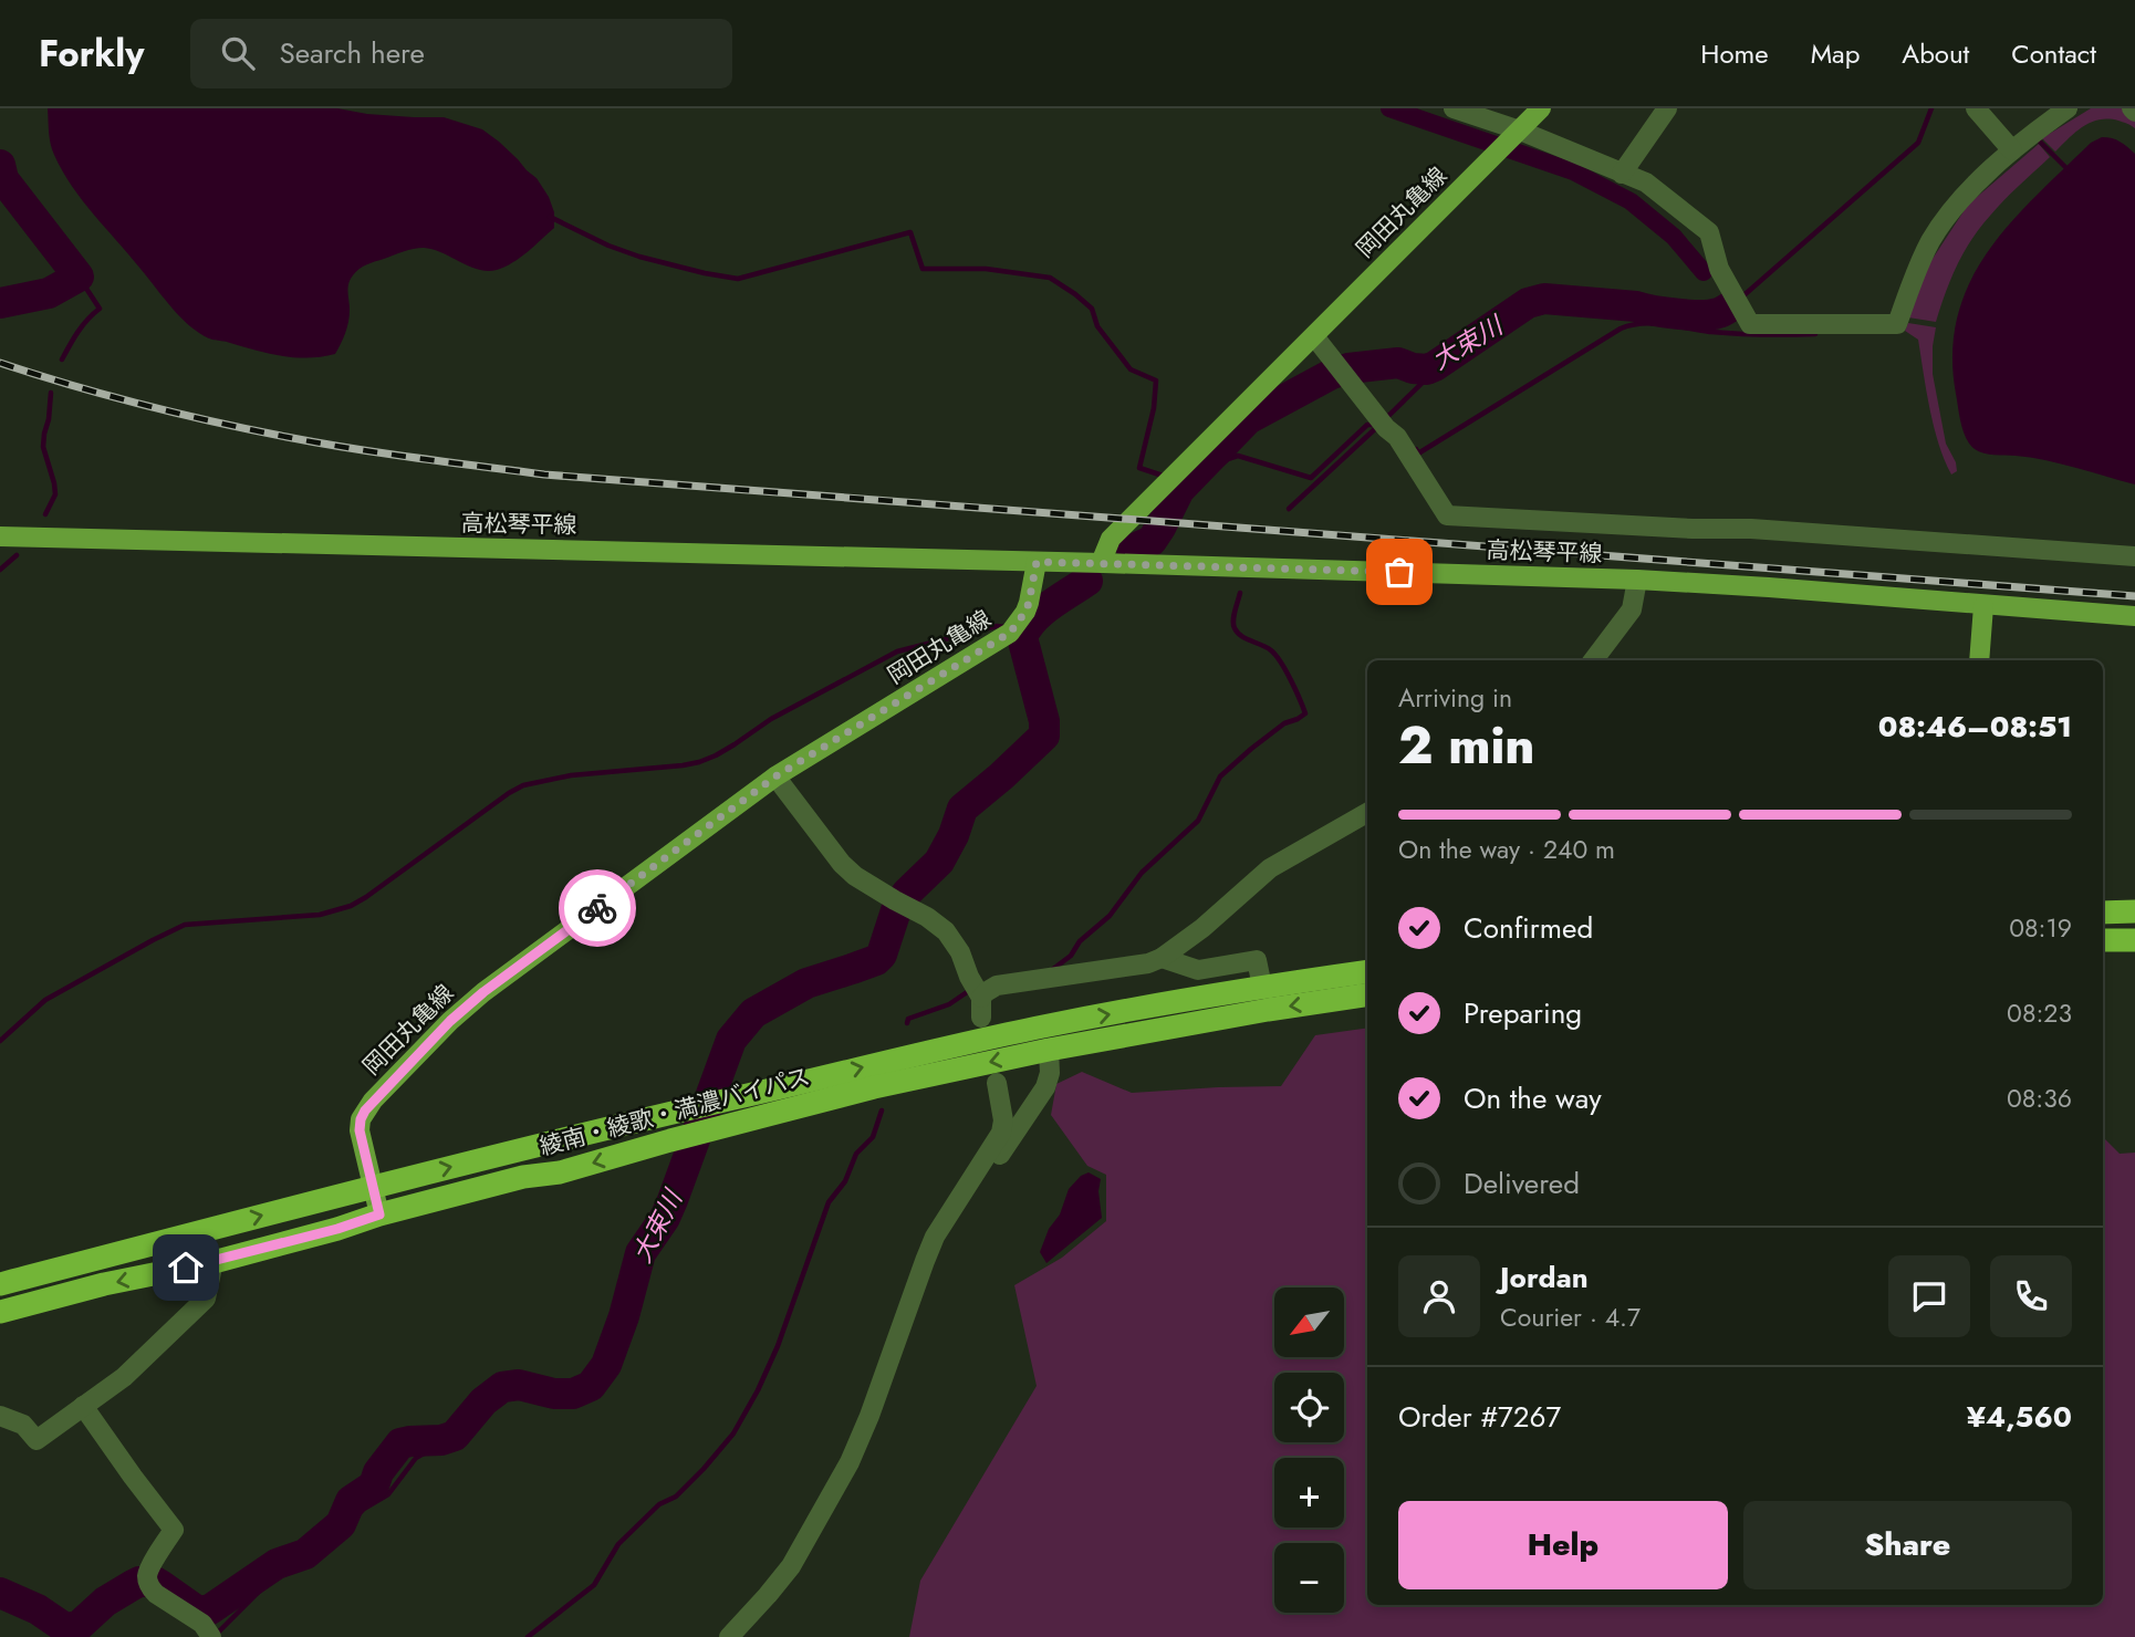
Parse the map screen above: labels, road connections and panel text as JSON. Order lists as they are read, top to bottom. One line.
{"streets":{"highway":["綾南・綾歌・満濃バイパス"],"main road":["岡田丸亀線","高松琴平線"]},"crossings":[["岡田丸亀線","高松琴平線"],["岡田丸亀線","綾南・綾歌・満濃バイパス"]],"water":["大束川"],"north":"bottom left","page":{"header":"Forkly","search":"Search here","nav":["Home","Map","About","Contact"],"heading":["2 min","Arriving in","08:46–08:51"],"panel":["Jordan","Courier · 4.7","Order #7267","¥4,560"],"bar":"On the way · 240 m","list":[["Confirmed","08:19"],["Preparing","08:23"],["On the way","08:36"],"Delivered"],"map_buttons":["+","−"],"buttons":["Help","Share"]}}
